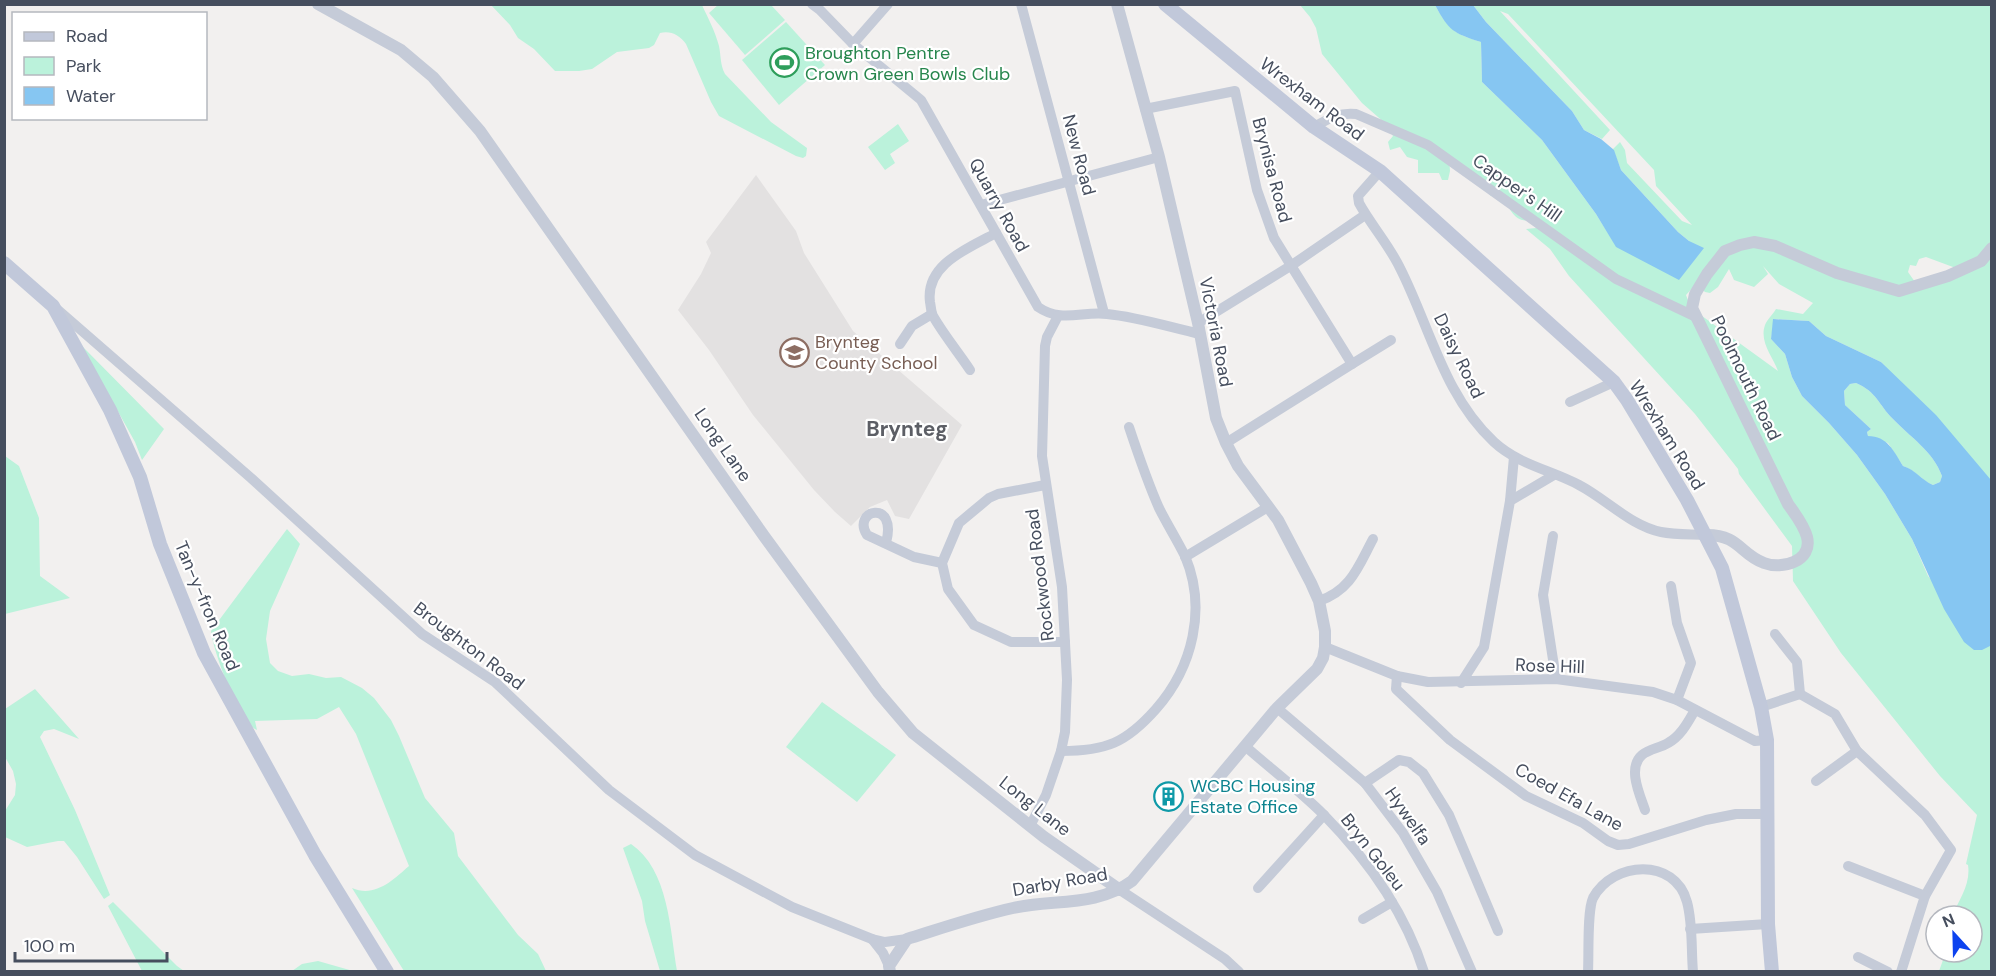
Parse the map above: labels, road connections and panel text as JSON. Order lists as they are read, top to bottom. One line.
{"streets":{"main road":["Wrexham Road","Tan-y-fron Road"],"street":["New Road","Brynisa Road","Capper's Hill","Quarry Road","Victoria Road","Daisy Road","Poolmouth Road","Long Lane","Rockwood Road","Broughton Road","Rose Hill","Coed Efa Lane","Hywelfa","Bryn Goleu","Darby Road"]},"crossings":[["Wrexham Road","Capper's Hill"],["Wrexham Road","Daisy Road"],["Wrexham Road","Poolmouth Road"],["Wrexham Road","Rose Hill"],["Wrexham Road","Coed Efa Lane"],["Brynisa Road","Victoria Road"],["Capper's Hill","Poolmouth Road"],["Quarry Road","Rockwood Road"],["Victoria Road","Rose Hill"],["Victoria Road","Darby Road"],["Daisy Road","Poolmouth Road"],["Long Lane","Rockwood Road"],["Long Lane","Darby Road"],["Tan-y-fron Road","Broughton Road"],["Broughton Road","Darby Road"],["Rose Hill","Coed Efa Lane"],["Rose Hill","Darby Road"],["Hywelfa","Darby Road"],["Bryn Goleu","Darby Road"]],"districts":["Brynteg"],"places":{"sports":["Broughton Pentre Crown Green Bowls Club"],"school or university":["Brynteg County School"],"building":["WCBC Housing Estate Office"]},"legend":["Road","Park","Water"],"scale_bar":"100 m","north":"top"}
